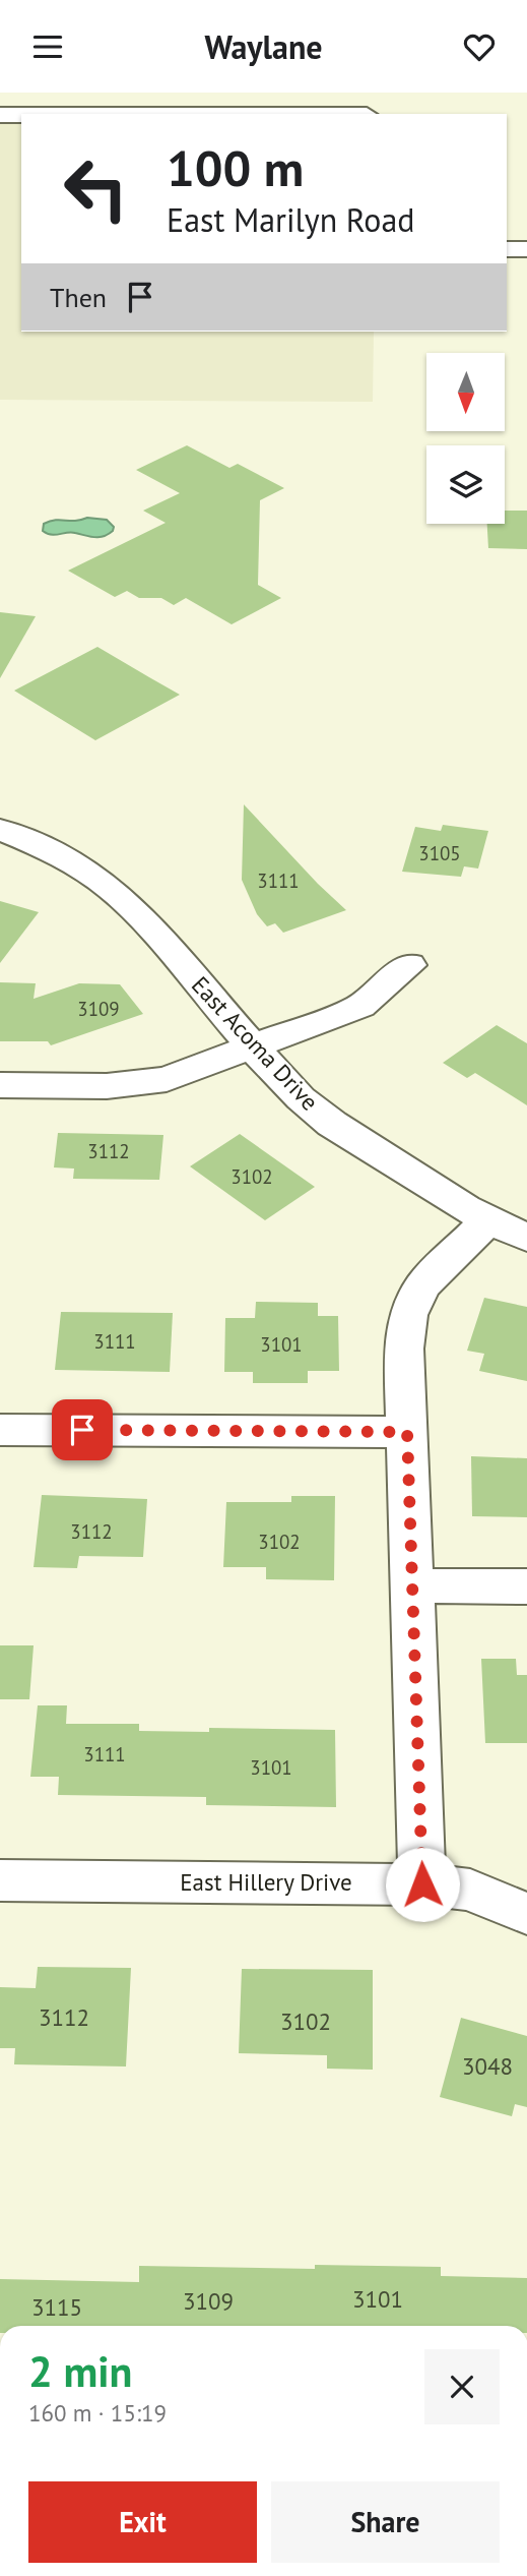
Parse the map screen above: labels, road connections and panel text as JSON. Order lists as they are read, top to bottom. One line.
{"streets":{"street":["East Acoma Drive","East Hillery Drive"]},"house_numbers":["3105","3111","3109","3112","3102","3111","3101","3112","3102","3111","3101","3112","3102","3048","3101","3109","3115"],"north":"bottom","page":{"header":"Waylane","turn":["100 m","East Marilyn Road"],"then":"Then","heading":["2 min","160 m · 15:19"],"buttons":["Exit","Share"]}}
